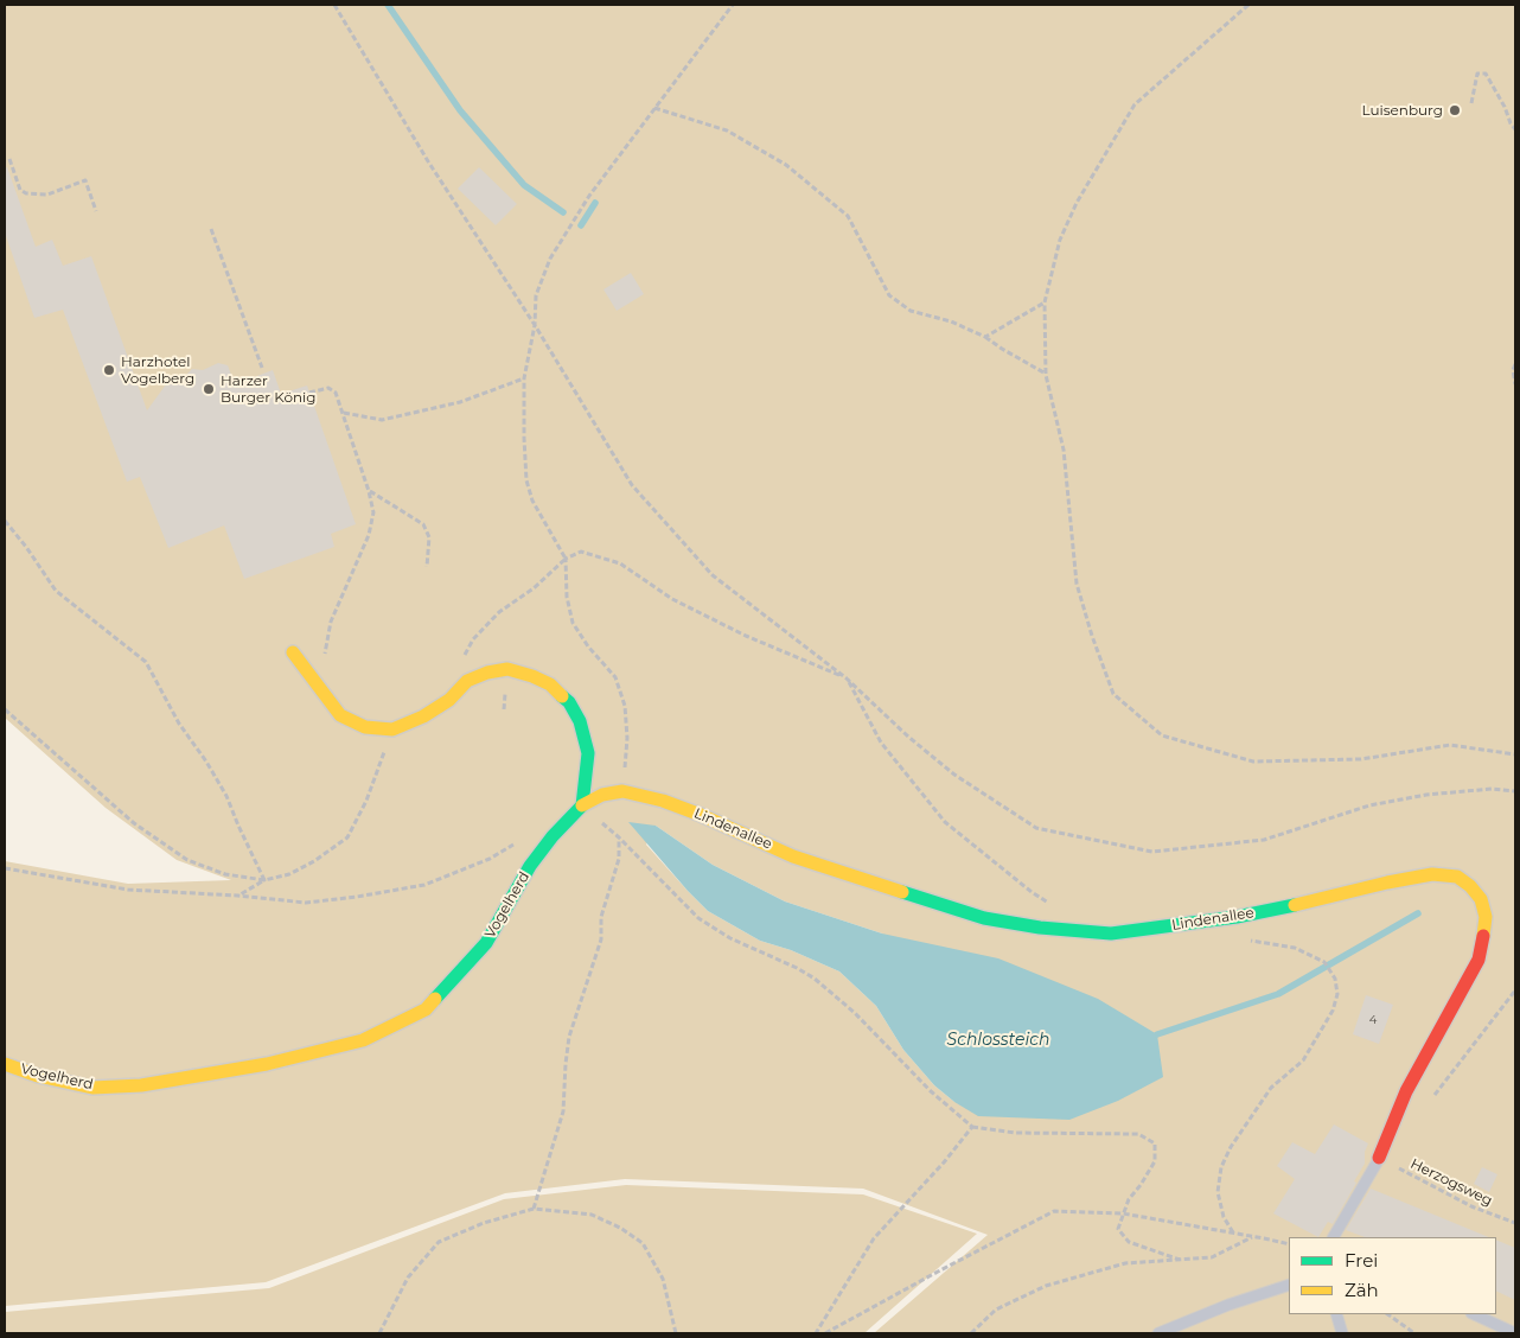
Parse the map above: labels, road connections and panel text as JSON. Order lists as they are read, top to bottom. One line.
{"streets":{"street":["Lindenallee","Vogelherd"],"path":["Herzogsweg"]},"crossings":[["Lindenallee","Vogelherd"],["Lindenallee","Herzogsweg"]],"water":["Schlossteich"],"places":["Luisenburg","Harzhotel Vogelberg","Harzer Burger König"],"house_numbers":["4"],"legend":["Frei","Zäh"]}
